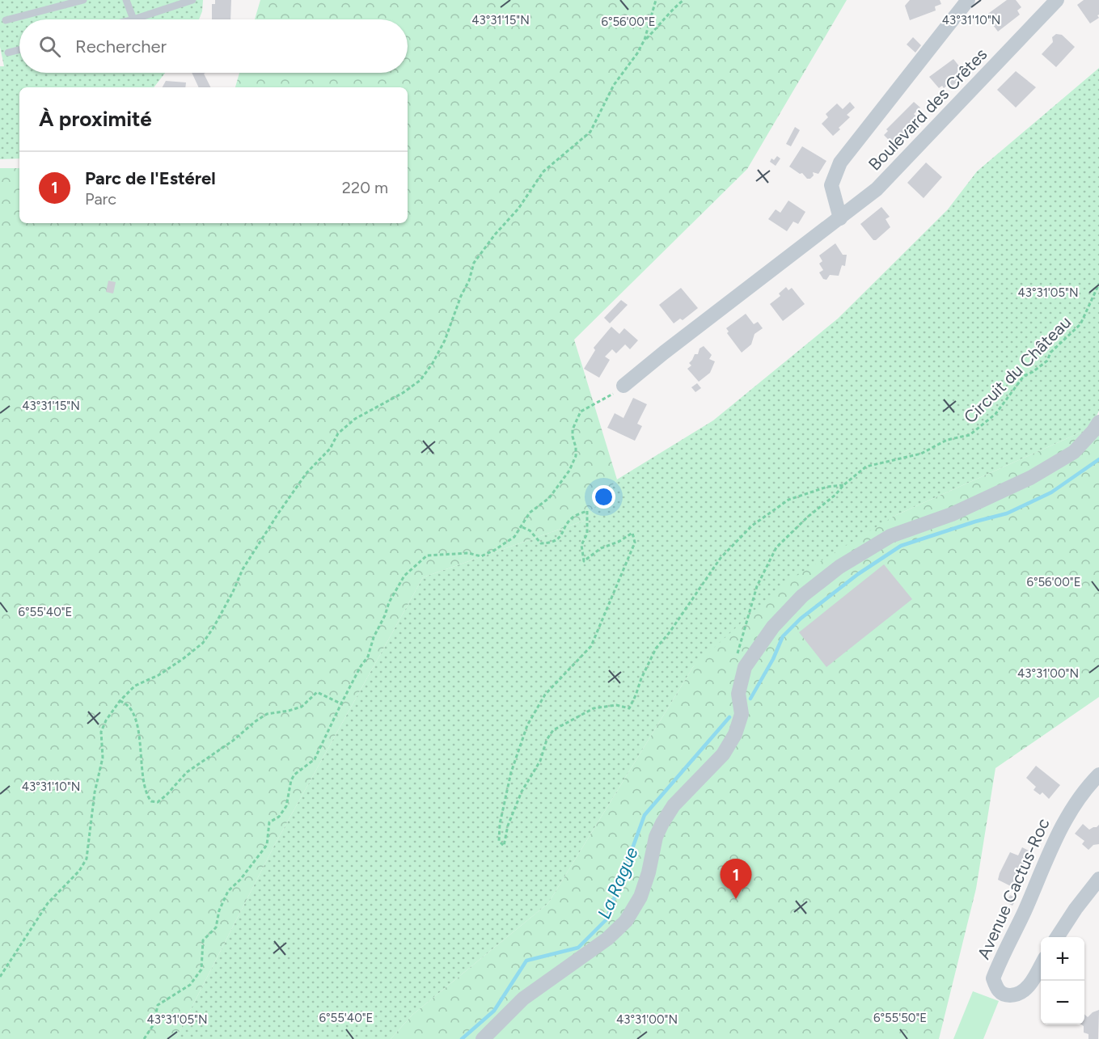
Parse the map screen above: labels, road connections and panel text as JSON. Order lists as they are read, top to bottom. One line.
{"streets":{"street":["Boulevard des Crêtes","Avenue Cactus-Roc"],"path":["Circuit du Château"]},"water":["La Rague"],"page":{"search":"Rechercher","heading":"À proximité","list":[{"mark":"1","name":"Parc de l'Estérel","note":"Parc","value":"220 m"}],"pins":"1","map_buttons":["+","−"]},"coordinates":["43°31'15\"N","43°31'10\"N","6°56'00\"E","43°31'05\"N","6°55'40\"E","43°31'00\"N","6°55'50\"E"]}
